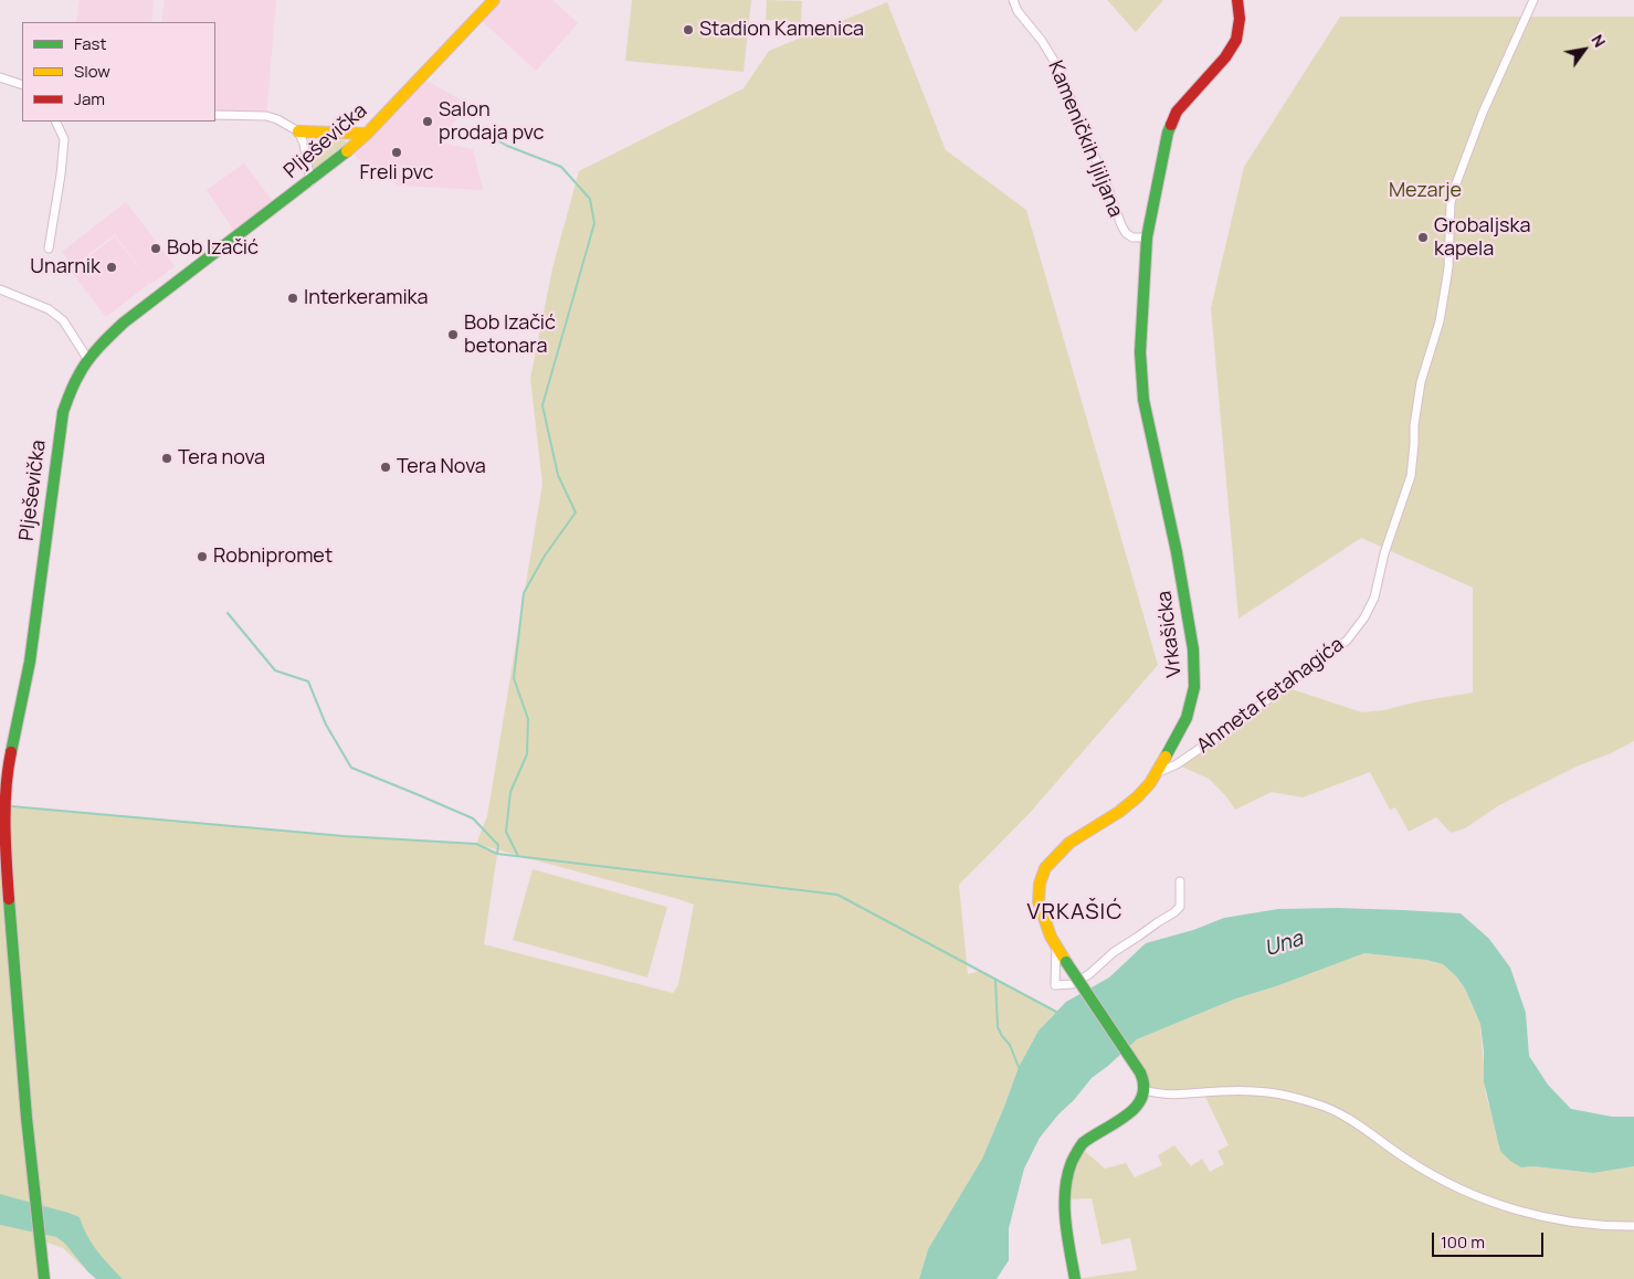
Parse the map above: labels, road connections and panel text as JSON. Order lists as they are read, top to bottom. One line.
{"streets":{"main road":["Plješevička","Vrkašićka"],"street":["Kameničkih ljiljana","Ahmeta Fetahagića"]},"crossings":[["Kameničkih ljiljana","Vrkašićka"],["Vrkašićka","Ahmeta Fetahagića"]],"districts":["VRKAŠIĆ"],"water":["Una"],"parks":["Mezarje"],"places":["Stadion Kamenica","Salon prodaja pvc","Freli pvc","Grobaljska kapela","Bob Izačić","Unarnik","Interkeramika","Bob Izačić betonara","Tera nova","Tera Nova","Robnipromet"],"legend":["Fast","Slow","Jam"],"scale_bar":"100 m","north":"top right"}
